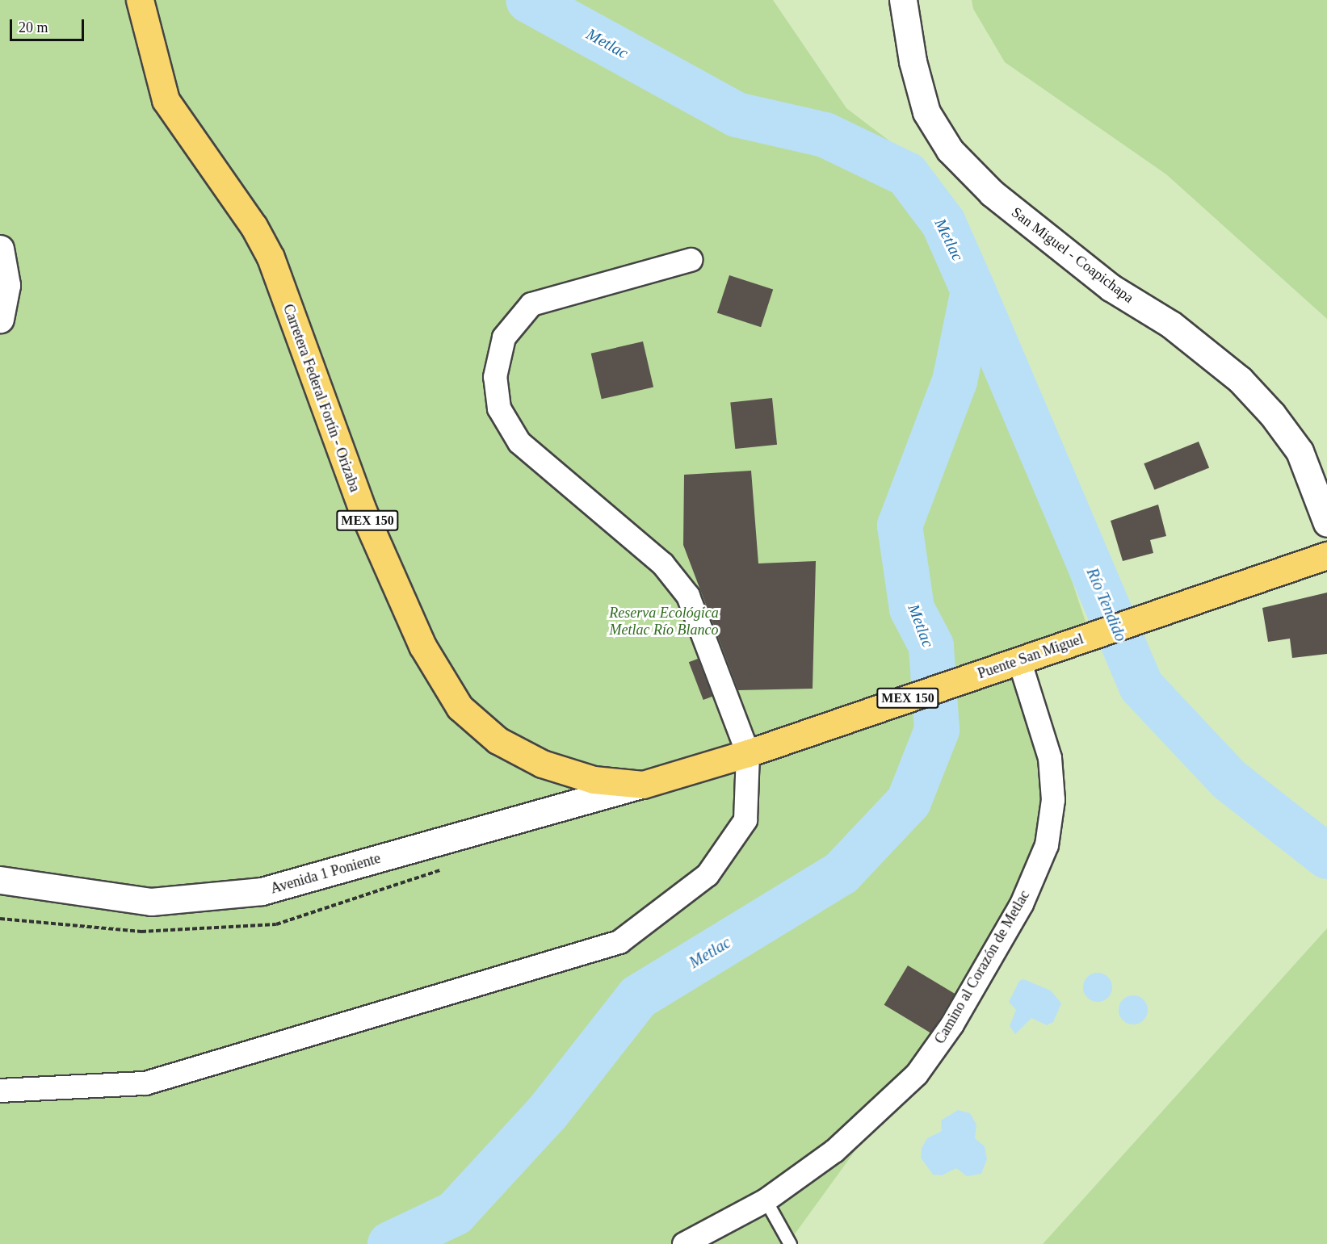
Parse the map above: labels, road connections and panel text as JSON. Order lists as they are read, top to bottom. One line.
{"streets":{"main road":["Carretera Federal Fortín - Orizaba","MEX 150","Puente San Miguel"],"street":["San Miguel - Coapichapa","Avenida 1 Poniente","Camino al Corazón de Metlac"]},"crossings":[["Carretera Federal Fortín - Orizaba","Puente San Miguel"],["Carretera Federal Fortín - Orizaba","Avenida 1 Poniente"],["Puente San Miguel","Camino al Corazón de Metlac"]],"water":["Metlac","Río Tendido"],"parks":["Reserva Ecológica Metlac Río Blanco"],"scale_bar":"20 m"}
